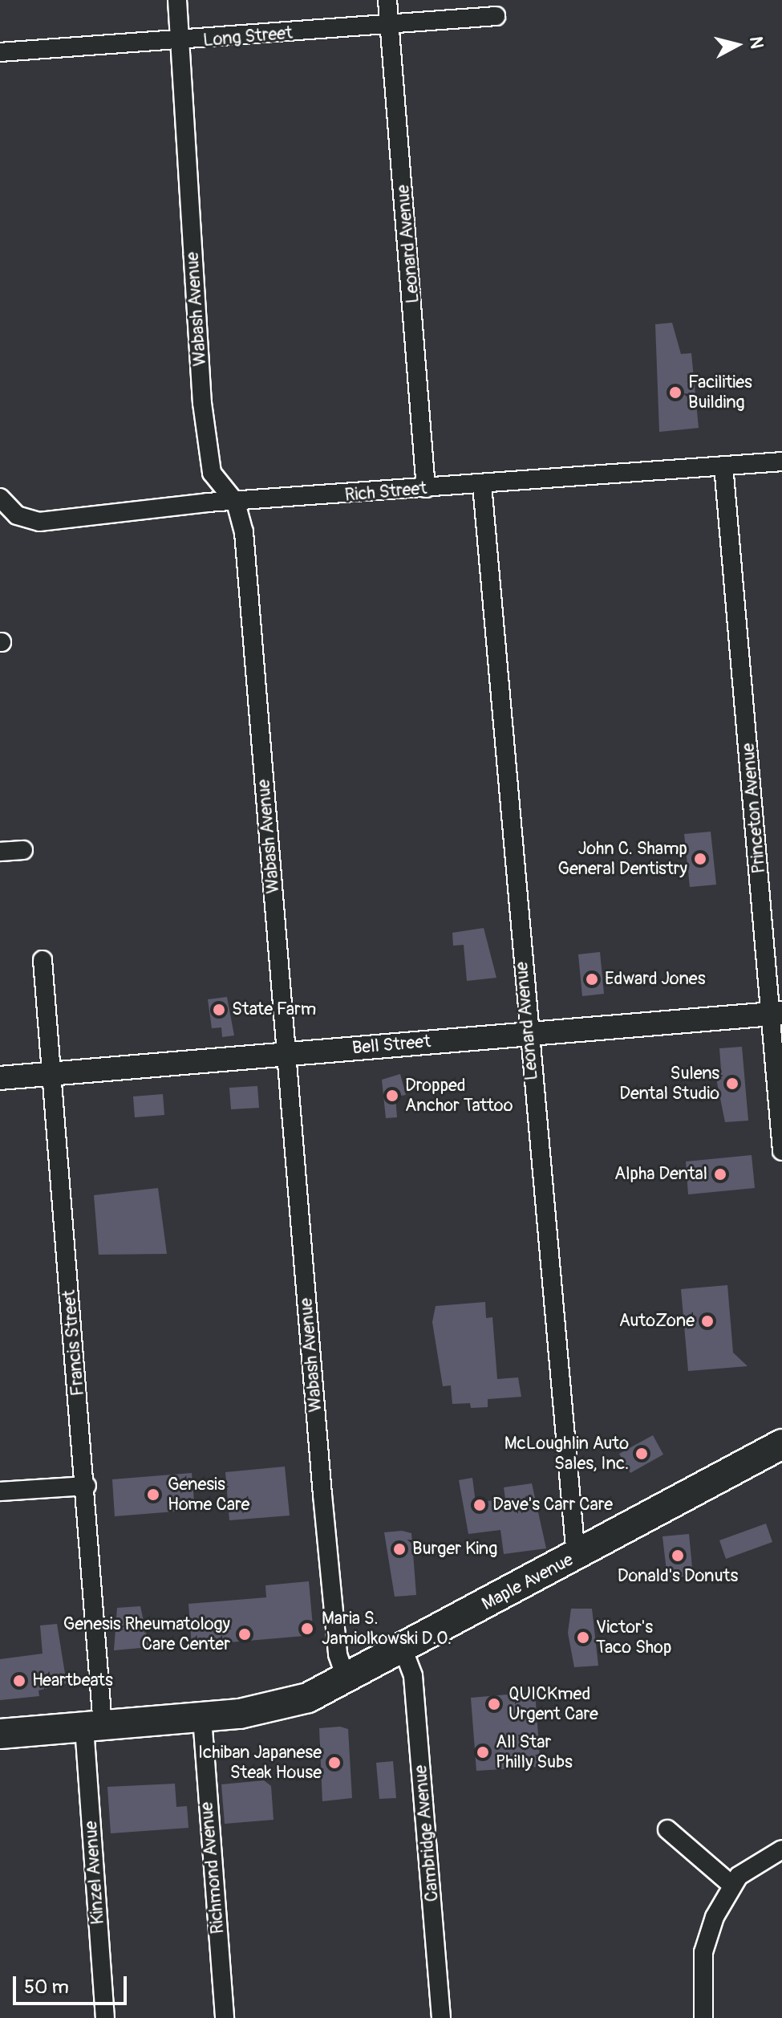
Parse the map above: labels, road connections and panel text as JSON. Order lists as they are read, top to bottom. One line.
{"streets":{"main road":["Maple Avenue"],"street":["Long Street","Leonard Avenue","Wabash Avenue","Rich Street","Princeton Avenue","Bell Street","Francis Street","Cambridge Avenue","Richmond Avenue","Kinzel Avenue"]},"crossings":[["Long Street","Leonard Avenue"],["Long Street","Wabash Avenue"],["Leonard Avenue","Rich Street"],["Leonard Avenue","Bell Street"],["Leonard Avenue","Maple Avenue"],["Wabash Avenue","Rich Street"],["Wabash Avenue","Bell Street"],["Wabash Avenue","Maple Avenue"],["Rich Street","Princeton Avenue"],["Princeton Avenue","Bell Street"],["Bell Street","Francis Street"],["Francis Street","Maple Avenue"],["Francis Street","Kinzel Avenue"],["Maple Avenue","Cambridge Avenue"],["Maple Avenue","Richmond Avenue"],["Maple Avenue","Kinzel Avenue"]],"places":["Facilities Building","John C. Shamp General Dentistry","Edward Jones","State Farm","Sulens Dental Studio","Dropped Anchor Tattoo","Alpha Dental","AutoZone","McLoughlin Auto Sales, Inc.","Genesis Home Care","Dave's Carr Care","Burger King","Donald's Donuts","Maria S. Jamiolkowski D.O.","Genesis Rheumatology Care Center","Victor's Taco Shop","Heartbeats","QUICKmed Urgent Care","All Star Philly Subs","Ichiban Japanese Steak House"],"scale_bar":"50 m","north":"right"}
